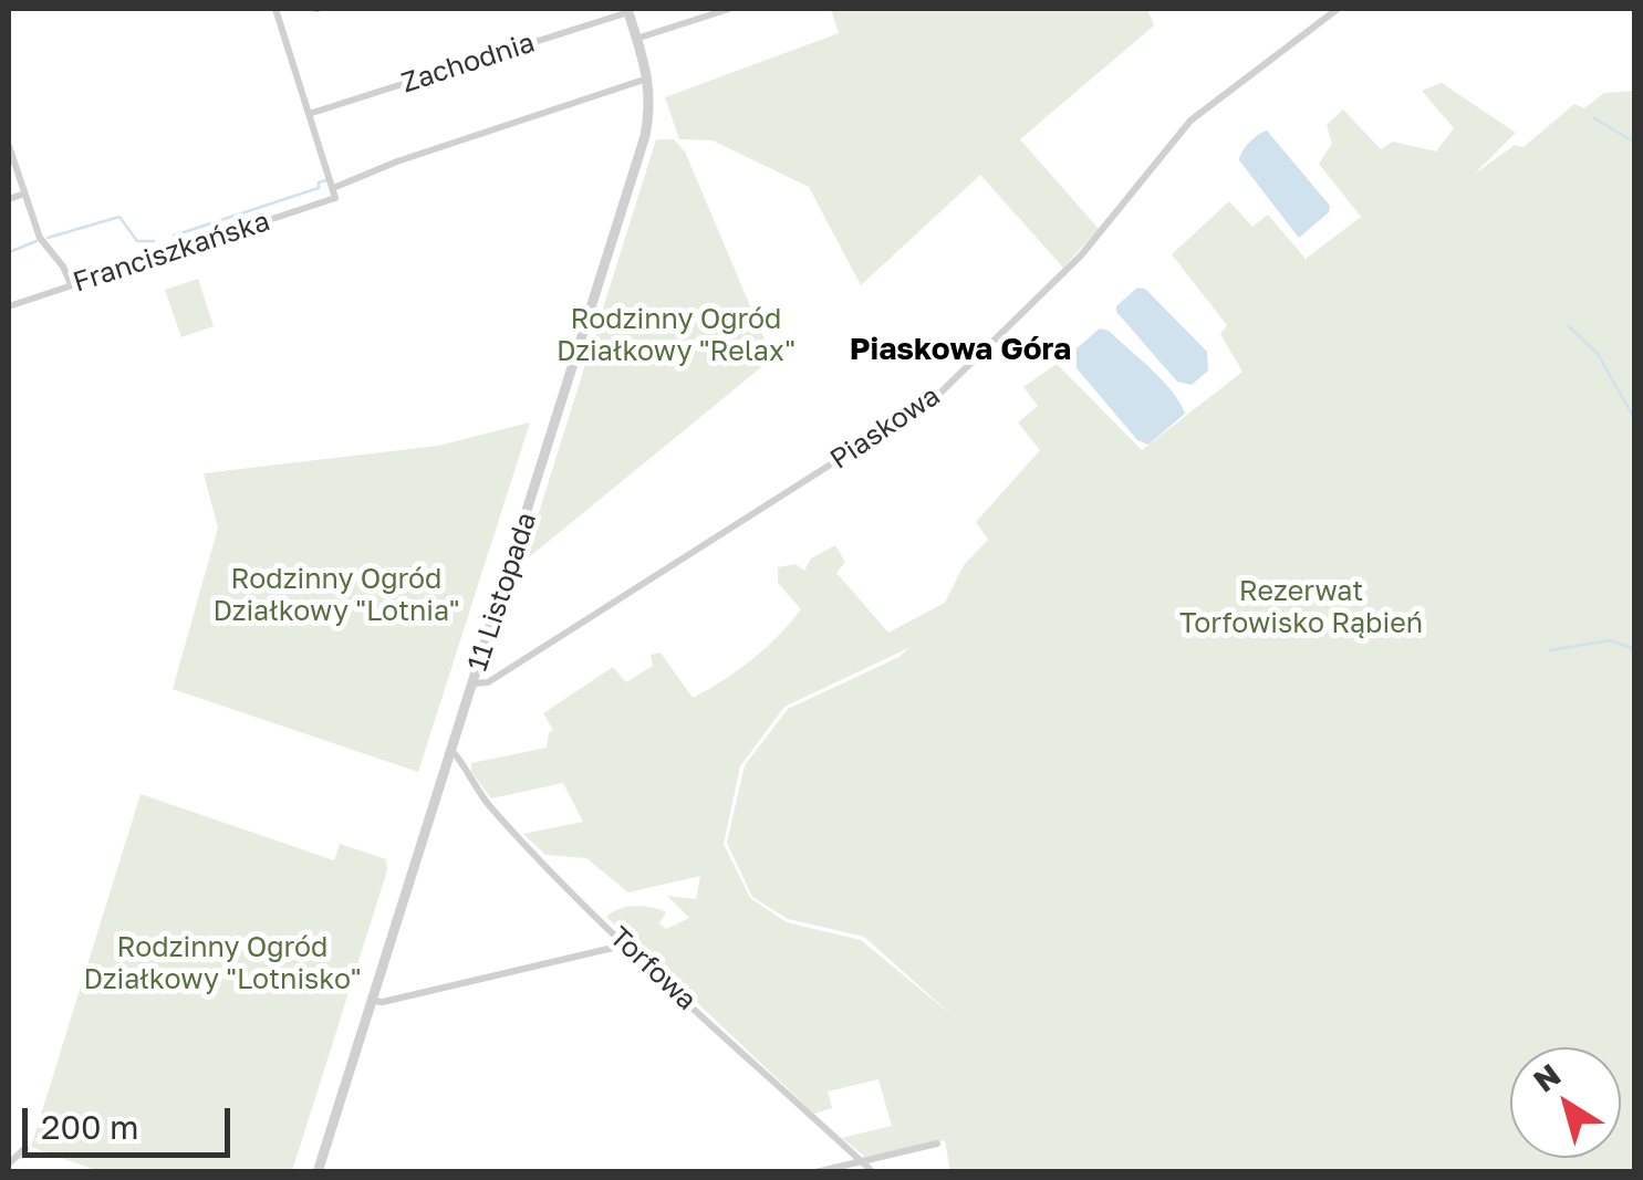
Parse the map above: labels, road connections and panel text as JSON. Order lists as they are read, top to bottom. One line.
{"streets":{"street":["Zachodnia","Franciszkańska","Piaskowa","11 Listopada","Torfowa"]},"crossings":[["Zachodnia","11 Listopada"],["Franciszkańska","11 Listopada"],["Piaskowa","11 Listopada"],["11 Listopada","Torfowa"]],"districts":["Piaskowa Góra"],"parks":["Rodzinny Ogród Działkowy \"Relax\"","Rodzinny Ogród Działkowy \"Lotnia\"","Rezerwat Torfowisko Rąbień","Rodzinny Ogród Działkowy \"Lotnisko\""],"scale_bar":"200 m","north":"top left"}
